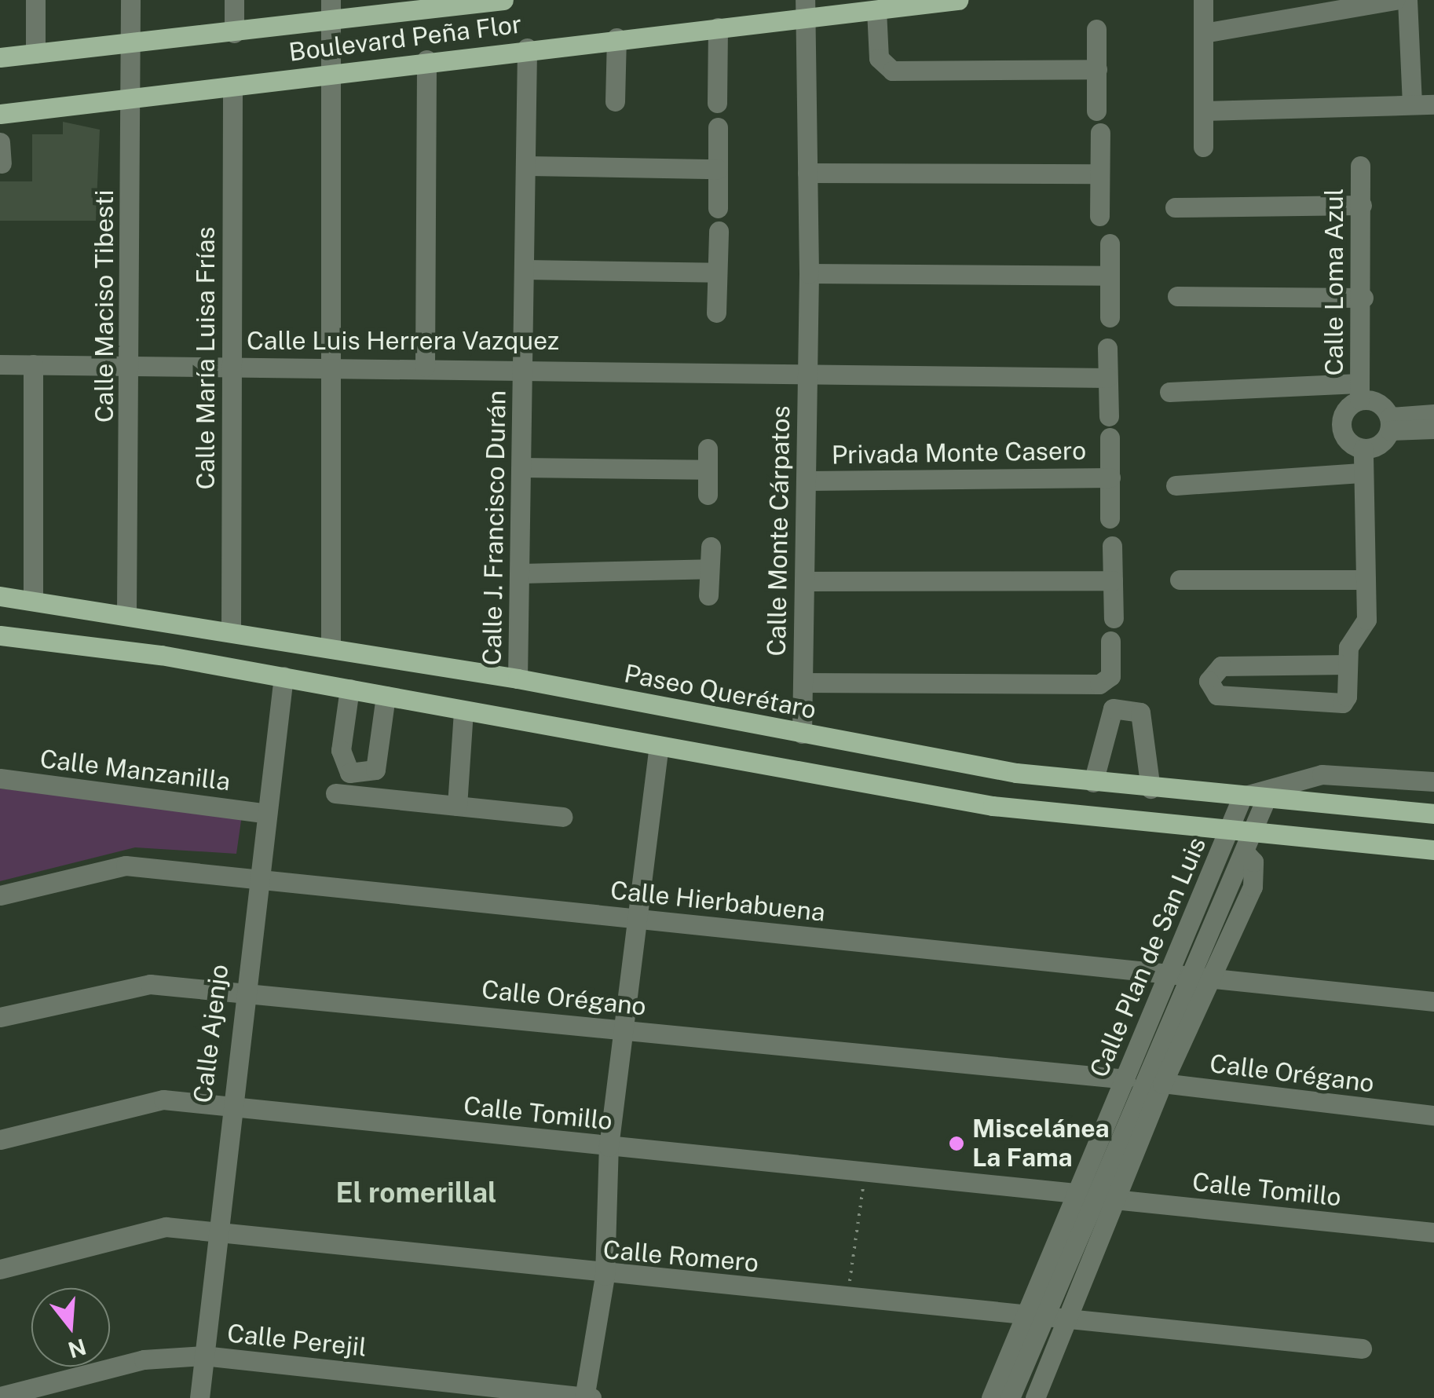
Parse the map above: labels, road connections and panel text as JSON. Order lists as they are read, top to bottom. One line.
{"streets":{"main road":["Boulevard Peña Flor","Paseo Querétaro"],"street":["Calle Loma Azul","Calle Maciso Tibesti","Calle Luis Herrera Vazquez","Calle María Luisa Frías","Privada Monte Casero","Calle J. Francisco Durán","Calle Monte Cárpatos","Calle Manzanilla","Calle Hierbabuena","Calle Plan de San Luis","Calle Orégano","Calle Ajenjo","Calle Tomillo","Calle Romero","Calle Perejil"]},"crossings":[["Boulevard Peña Flor","Calle Maciso Tibesti"],["Boulevard Peña Flor","Calle María Luisa Frías"],["Boulevard Peña Flor","Calle J. Francisco Durán"],["Boulevard Peña Flor","Calle Monte Cárpatos"],["Calle Maciso Tibesti","Calle Luis Herrera Vazquez"],["Calle Maciso Tibesti","Paseo Querétaro"],["Calle Luis Herrera Vazquez","Calle María Luisa Frías"],["Calle Luis Herrera Vazquez","Calle J. Francisco Durán"],["Calle Luis Herrera Vazquez","Calle Monte Cárpatos"],["Calle María Luisa Frías","Paseo Querétaro"],["Privada Monte Casero","Calle Monte Cárpatos"],["Calle J. Francisco Durán","Paseo Querétaro"],["Calle Monte Cárpatos","Paseo Querétaro"],["Paseo Querétaro","Calle Plan de San Luis"],["Calle Manzanilla","Calle Ajenjo"],["Calle Hierbabuena","Calle Plan de San Luis"],["Calle Hierbabuena","Calle Ajenjo"],["Calle Plan de San Luis","Calle Orégano"],["Calle Plan de San Luis","Calle Tomillo"],["Calle Plan de San Luis","Calle Romero"],["Calle Orégano","Calle Ajenjo"],["Calle Ajenjo","Calle Tomillo"],["Calle Ajenjo","Calle Romero"],["Calle Ajenjo","Calle Perejil"]],"districts":["El romerillal"],"places":["Miscelánea La Fama"],"north":"bottom"}
